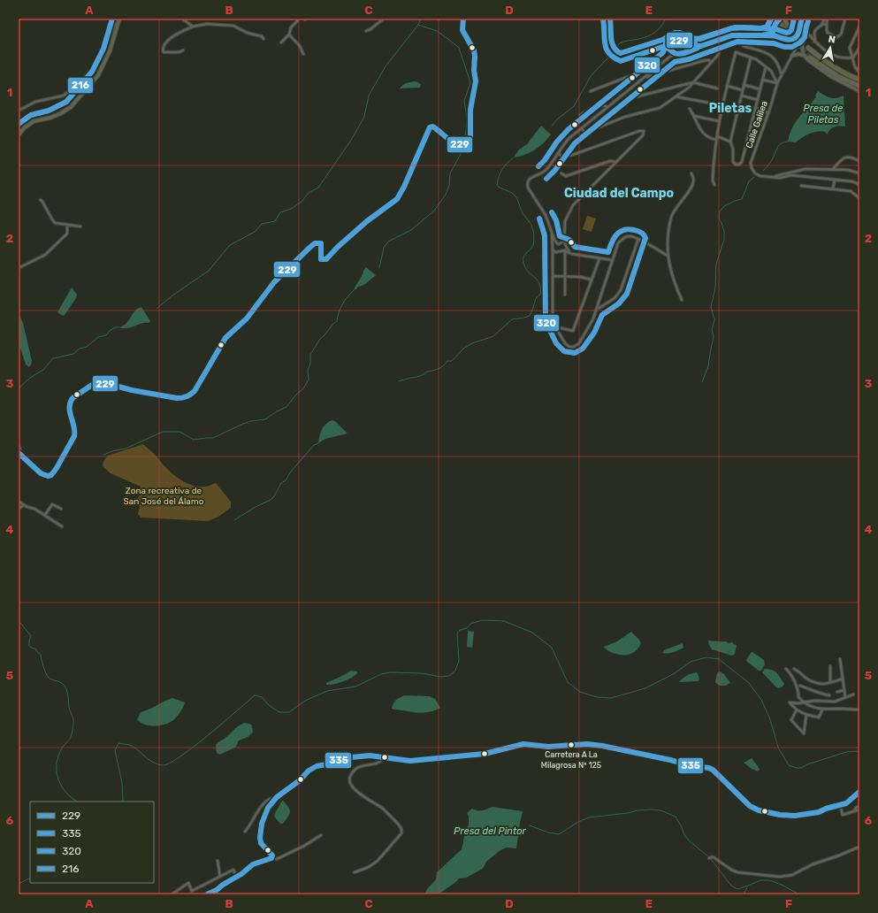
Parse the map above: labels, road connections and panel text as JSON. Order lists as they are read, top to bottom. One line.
{"streets":{"street":["Calle Galilea"]},"districts":["Piletas","Ciudad del Campo"],"water":["Presa de Piletas","Presa del Pintor"],"parks":["Zona recreativa de San José del Álamo"],"places":["Carretera A La Milagrosa Nº 125"],"lines":["transit line 229","transit line 320","transit line 216","transit line 335"],"legend":["229","335","320","216"],"north":"top","grid":{"columns":["A","B","C","D","E","F"],"rows":["1","2","3","4","5","6"]}}
